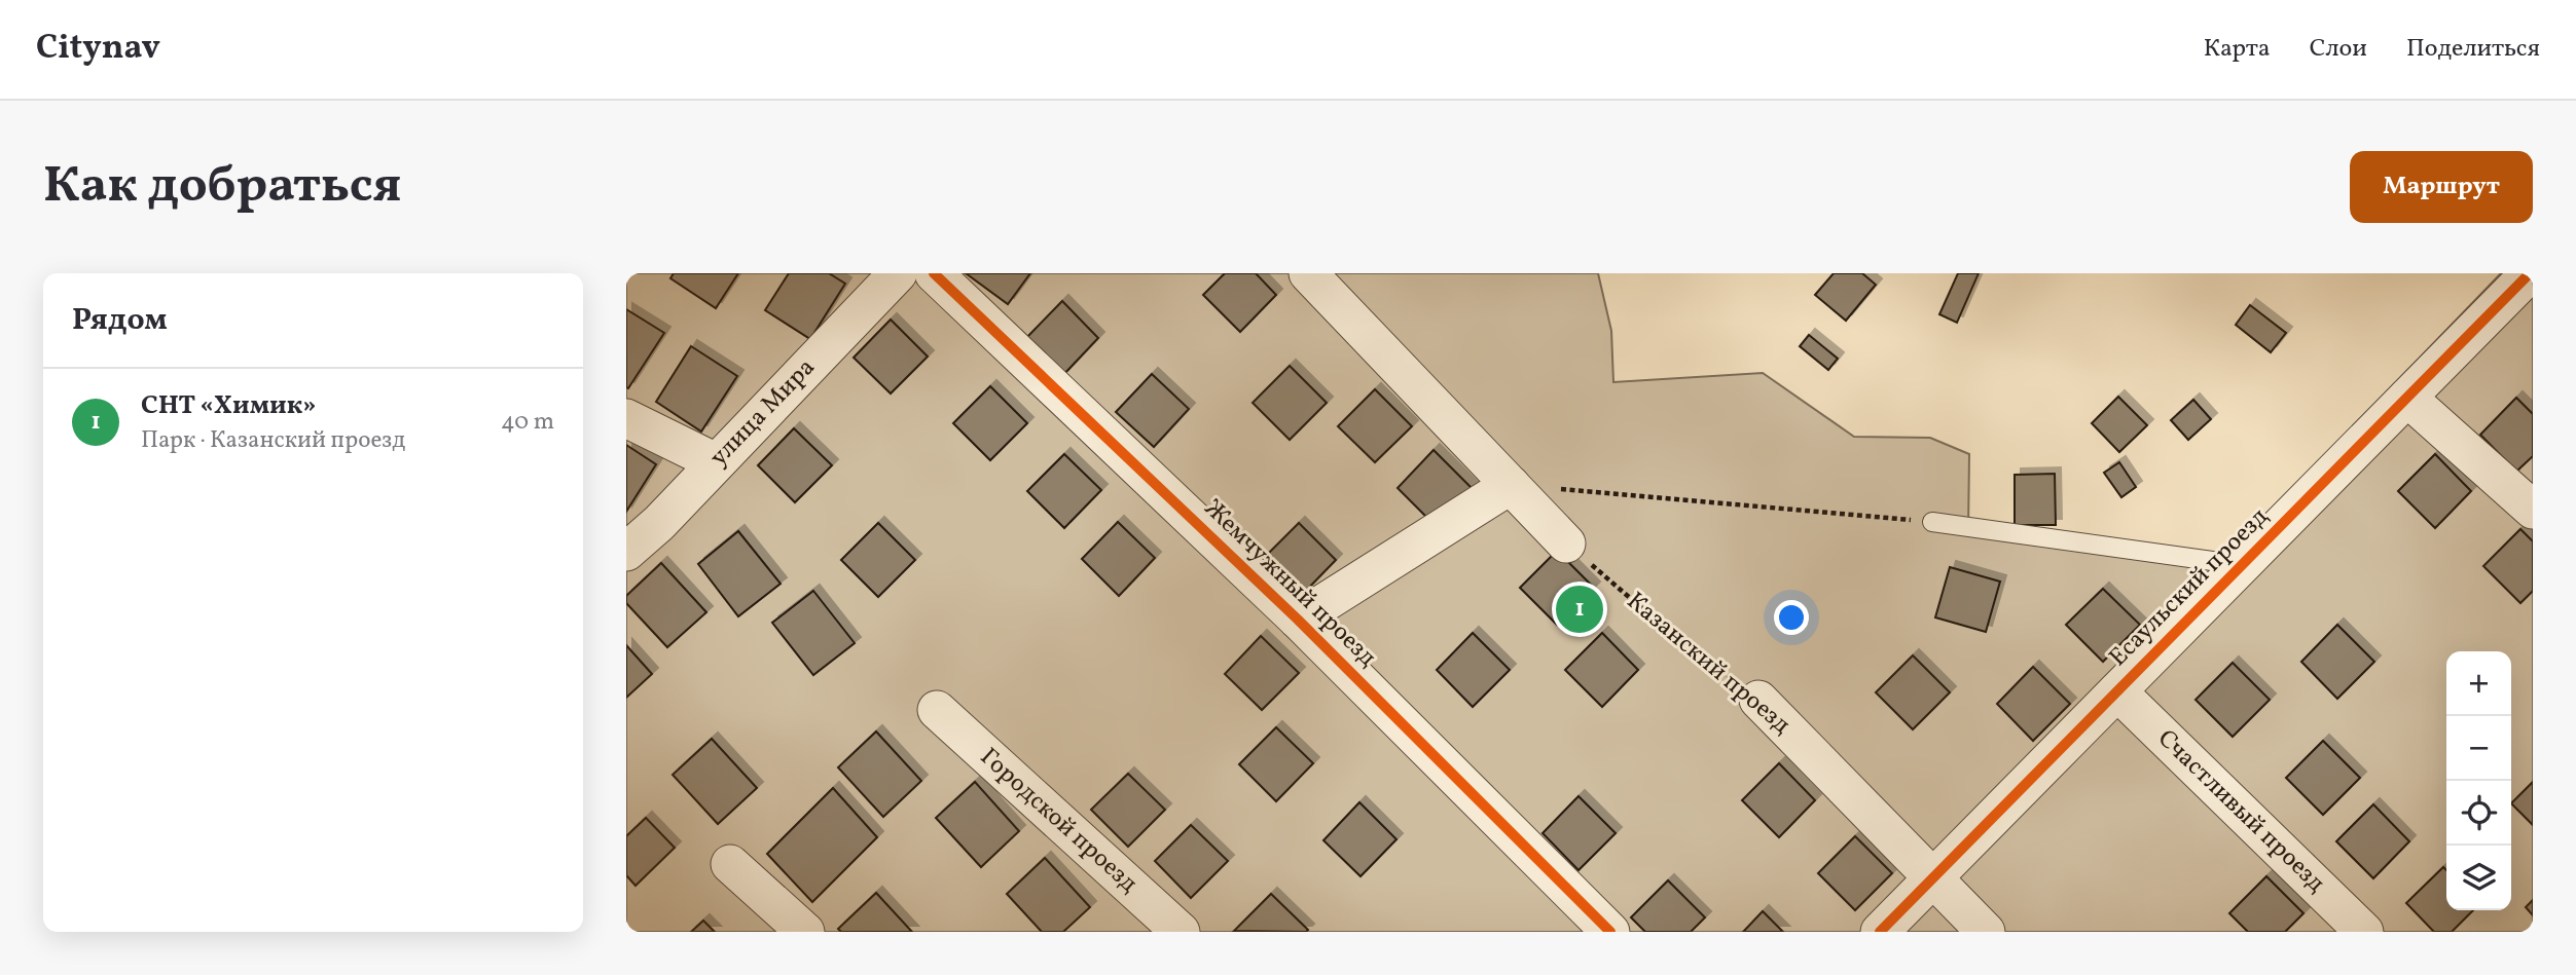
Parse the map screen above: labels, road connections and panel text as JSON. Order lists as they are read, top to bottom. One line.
{"streets":{"street":["улица Мира","Жемчужный проезд","Есаульский проезд","Казанский проезд","Счастливый проезд","Городской проезд"]},"crossings":[["Есаульский проезд","Казанский проезд"],["Есаульский проезд","Счастливый проезд"]],"page":{"header":"Citynav","nav":["Карта","Слои","Поделиться"],"buttons":"Маршрут","title":"Как добраться","heading":"Рядом","list":[{"mark":"1","name":"СНТ «Химик»","note":"Парк · Казанский проезд","value":"40 m"}],"pins":"1","map_buttons":["+","−"]}}
